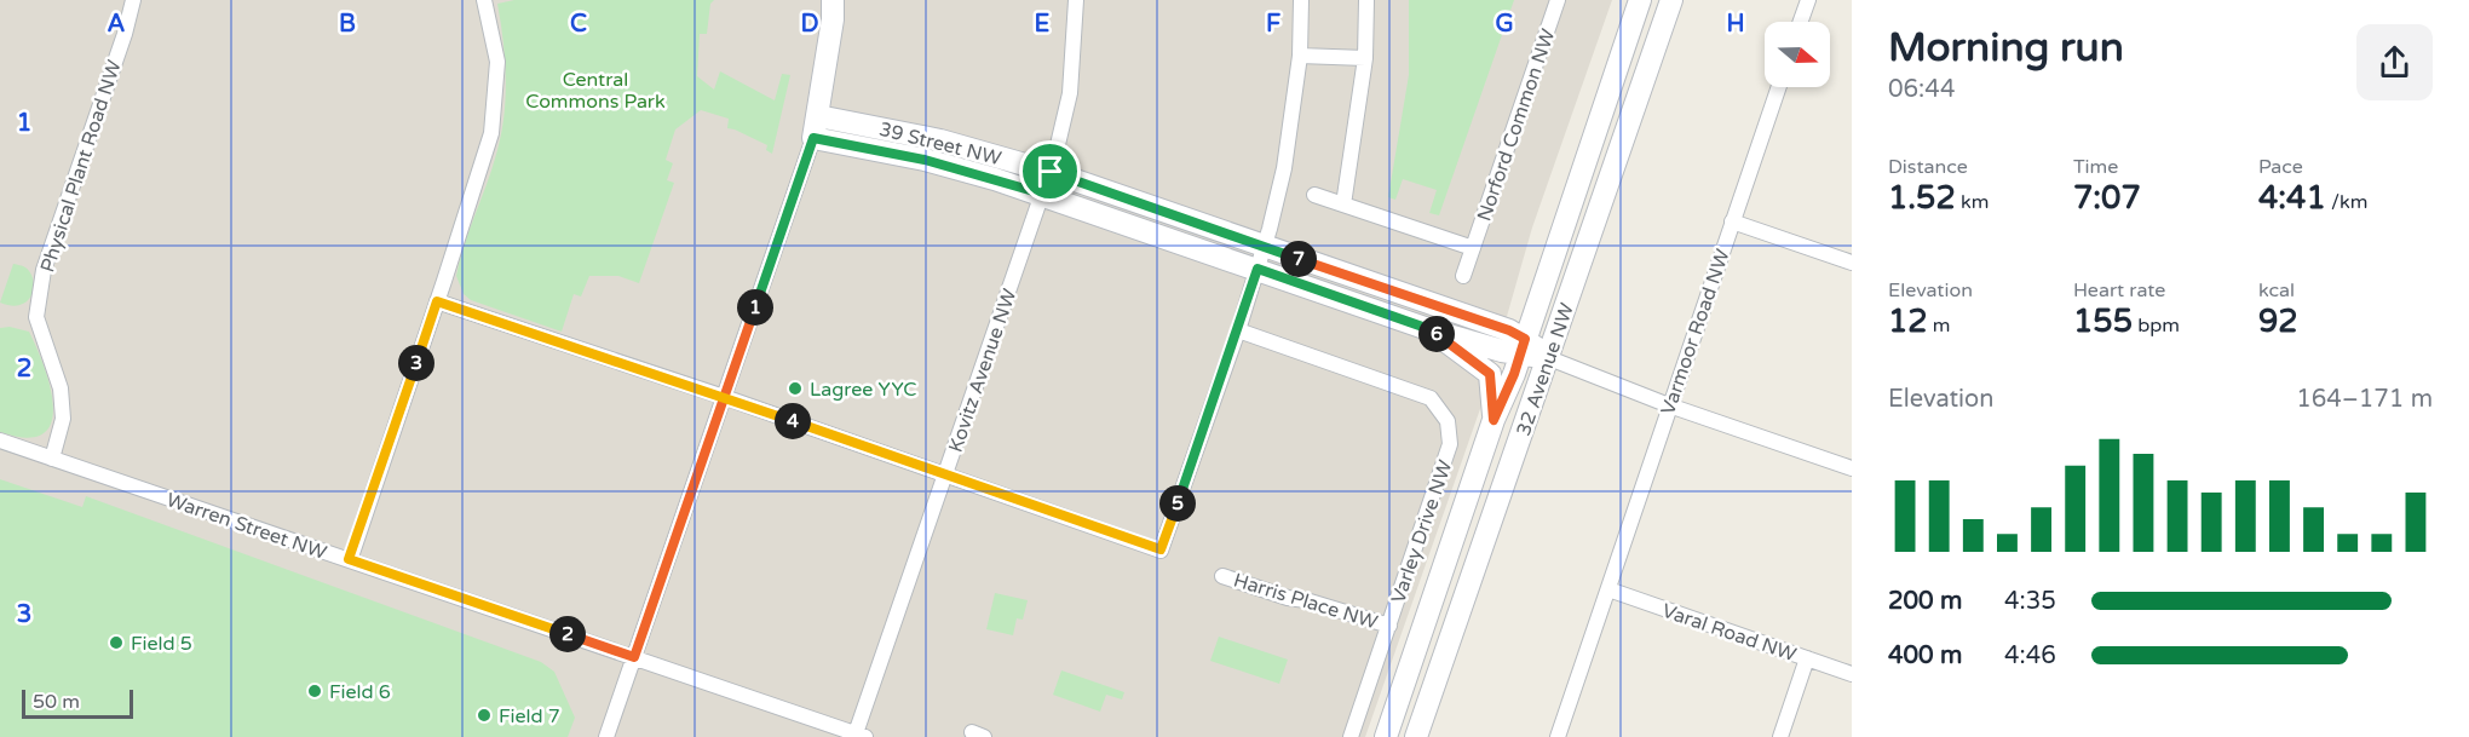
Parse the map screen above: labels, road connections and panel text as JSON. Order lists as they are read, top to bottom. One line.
{"streets":{"main road":["39 Street NW","32 Avenue NW"],"street":["Norford Common NW","Physical Plant Road NW","Varmoor Road NW","Kovitz Avenue NW","Warren Street NW","Varley Drive NW","Harris Place NW","Varal Road NW"]},"crossings":[["39 Street NW","Varmoor Road NW"],["39 Street NW","32 Avenue NW"],["39 Street NW","Kovitz Avenue NW"],["Physical Plant Road NW","Warren Street NW"],["Varmoor Road NW","Varal Road NW"],["Kovitz Avenue NW","Warren Street NW"],["Varley Drive NW","Harris Place NW"]],"parks":["Central Commons Park"],"places":["Lagree YYC","Field 5","Field 6","Field 7"],"scale_bar":"50 m","north":"right","page":{"heading":["Morning run","06:44"],"stats":[["Distance","1.52 km"],["Time","7:07"],["Pace","4:41 /km"],["Elevation","12 m"],["Heart rate","155 bpm"],["kcal","92"]],"pins":["7","1","6","3","4","5","2"],"chart":["Elevation","164–171 m"],"list":[{"name":"200 m","note":"4:35"},{"name":"400 m","note":"4:46"}],"scale":"50 m"},"grid":{"columns":["A","B","C","D","E","F","G","H"],"rows":["1","2","3"]}}
